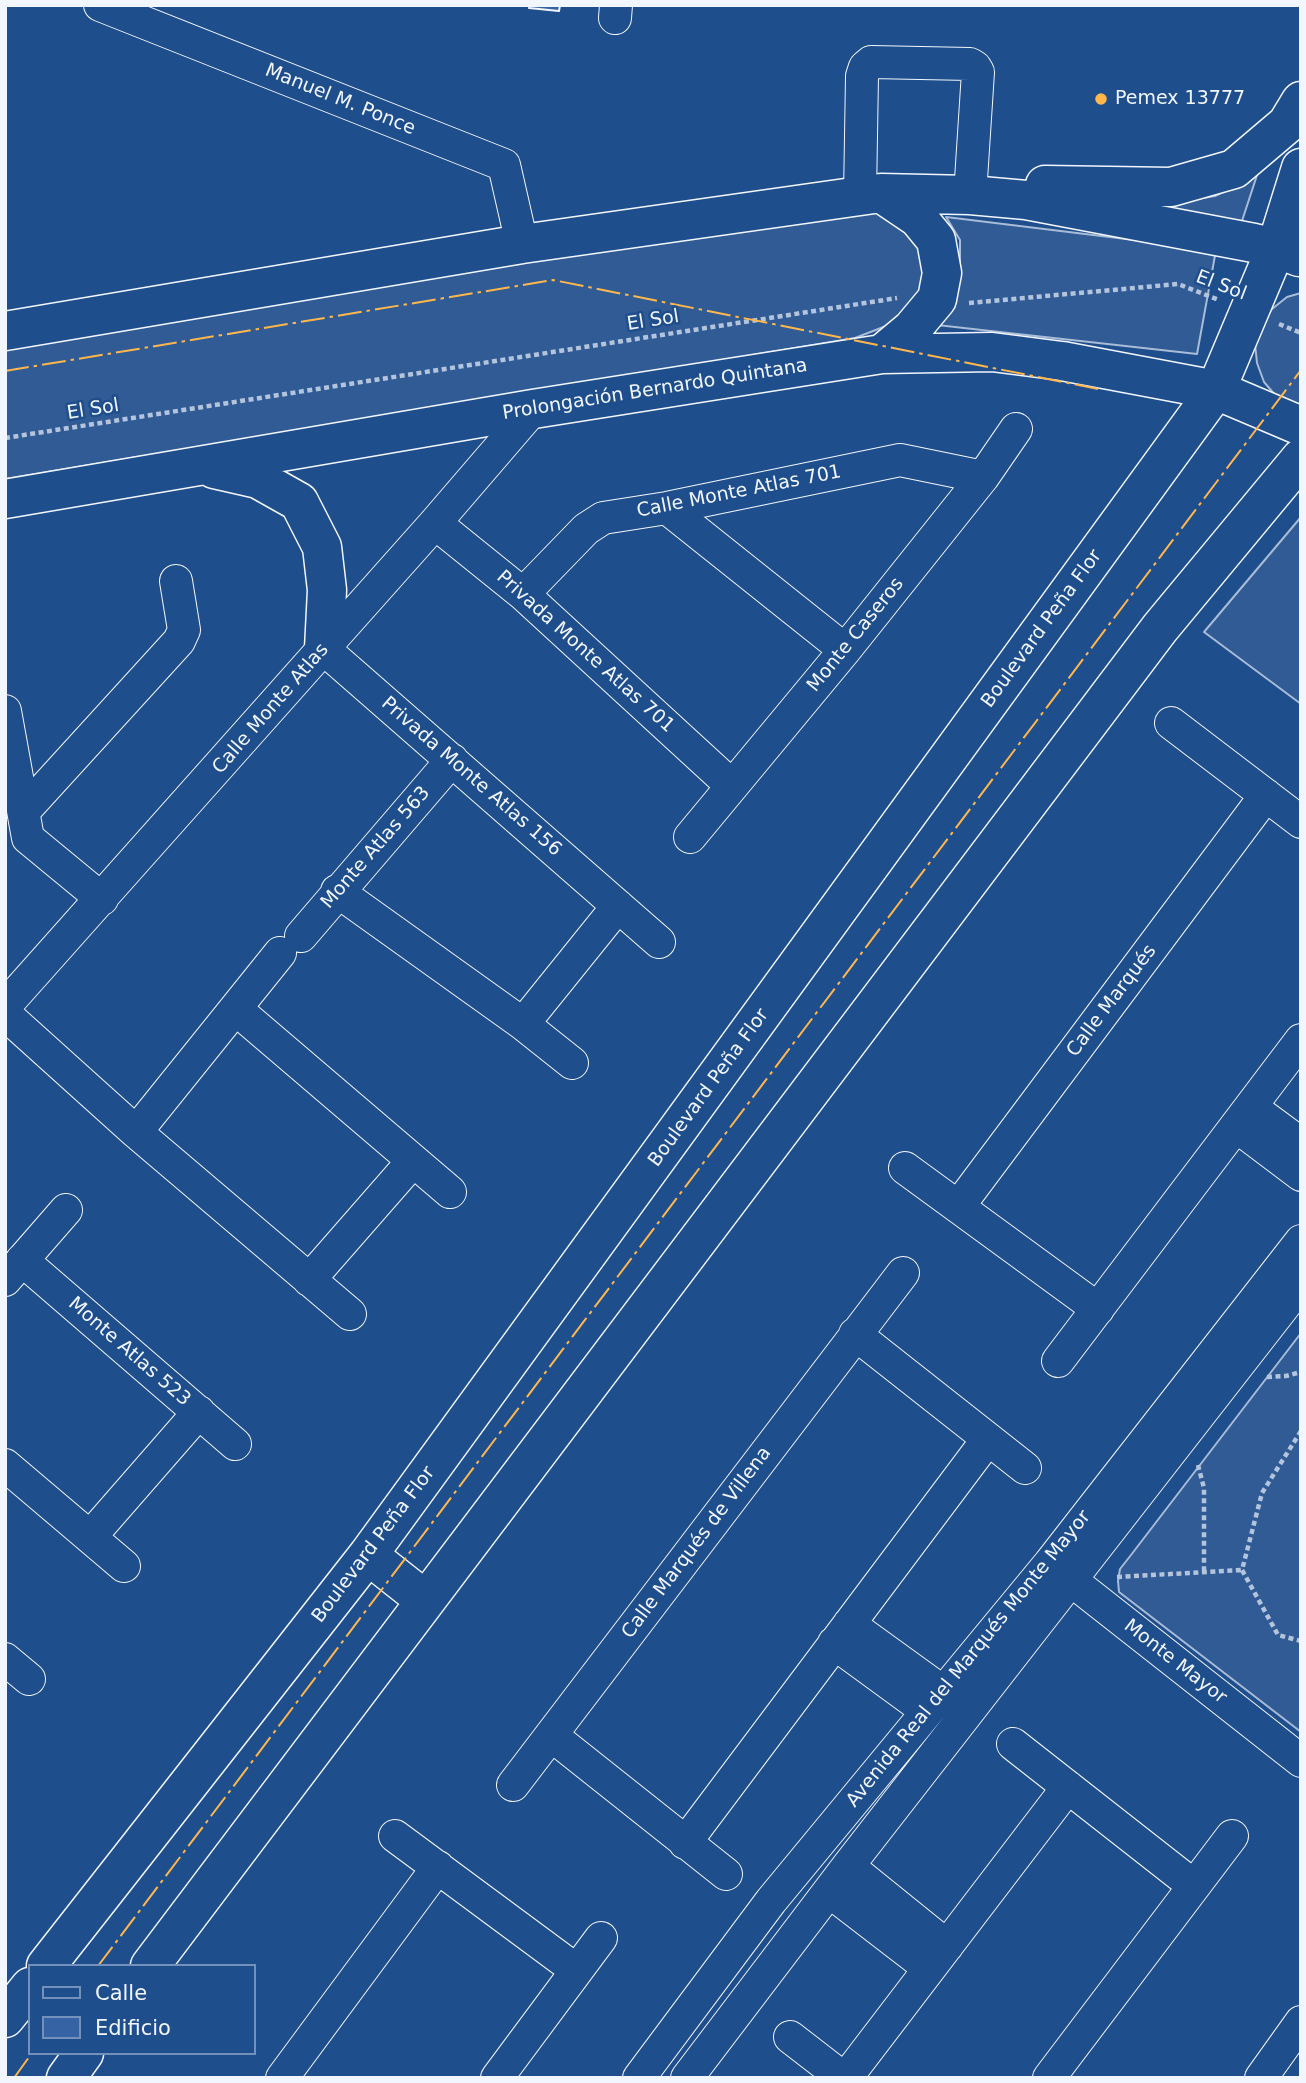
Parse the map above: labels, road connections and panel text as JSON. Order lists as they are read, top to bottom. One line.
{"streets":{"main road":["Prolongación Bernardo Quintana","Boulevard Peña Flor"],"street":["Manuel M. Ponce","Calle Monte Atlas 701","Monte Caseros","Privada Monte Atlas 701","Calle Monte Atlas","Privada Monte Atlas 156","Monte Atlas 563","Calle Marqués","Monte Atlas 523","Calle Marqués de Villena","Avenida Real del Marqués Monte Mayor","Monte Mayor"],"path":["El Sol"]},"crossings":[["El Sol","Boulevard Peña Flor"],["Prolongación Bernardo Quintana","Boulevard Peña Flor"],["Prolongación Bernardo Quintana","Calle Monte Atlas"],["Calle Monte Atlas 701","Monte Caseros"],["Calle Monte Atlas 701","Privada Monte Atlas 701"],["Monte Caseros","Privada Monte Atlas 701"],["Privada Monte Atlas 701","Calle Monte Atlas"],["Calle Monte Atlas","Privada Monte Atlas 156"],["Privada Monte Atlas 156","Monte Atlas 563"],["Avenida Real del Marqués Monte Mayor","Monte Mayor"]],"places":["Pemex 13777"],"legend":["Calle","Edificio"]}
